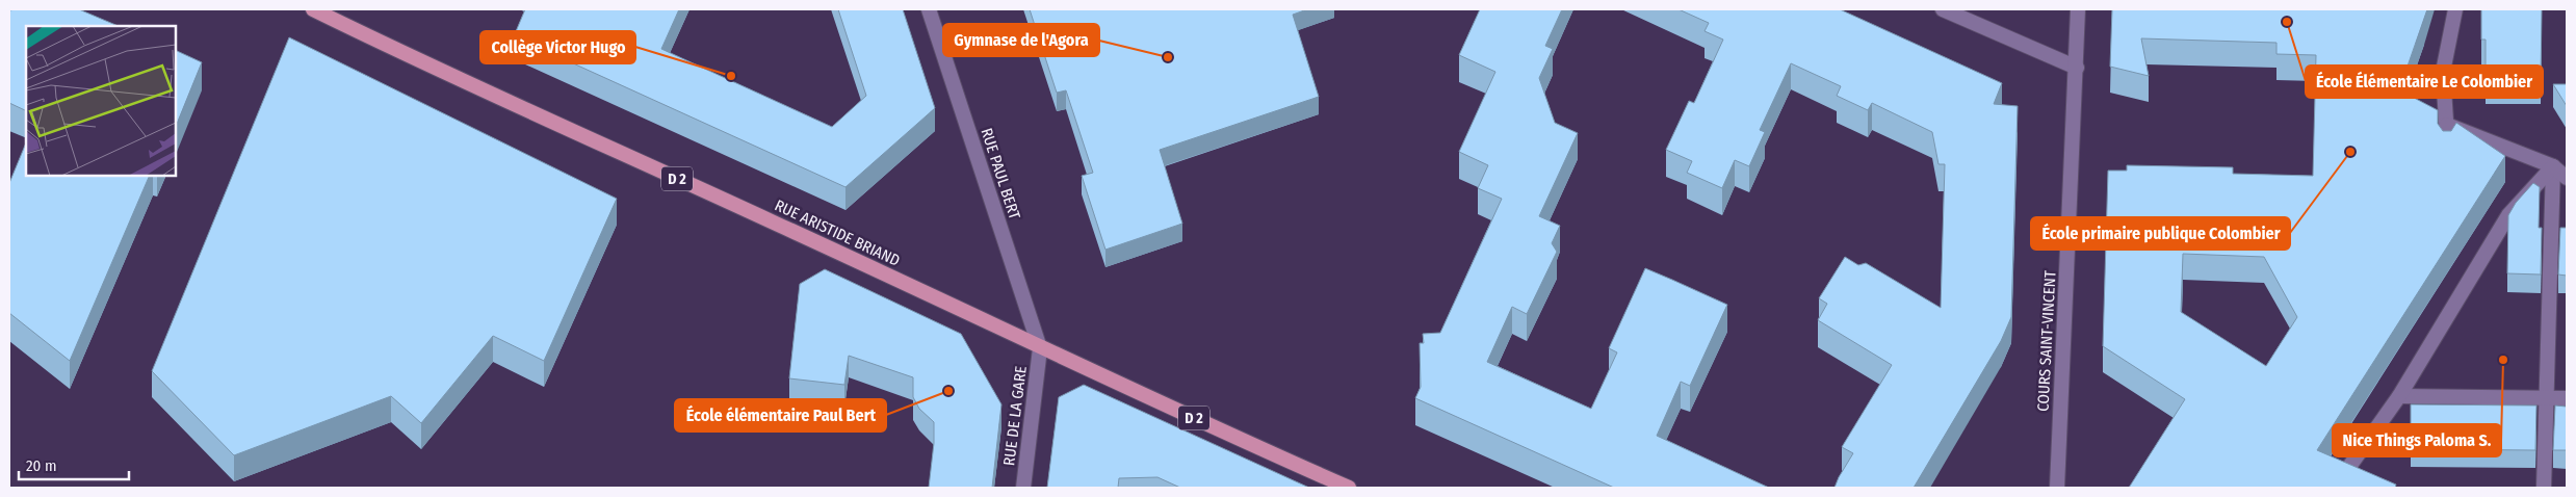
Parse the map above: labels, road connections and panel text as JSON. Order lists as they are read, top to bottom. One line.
{"streets":{"main road":["D 2","RUE ARISTIDE BRIAND"],"street":["RUE PAUL BERT","COURS SAINT-VINCENT","RUE DE LA GARE"]},"crossings":[["RUE PAUL BERT","RUE ARISTIDE BRIAND"],["RUE PAUL BERT","RUE DE LA GARE"],["RUE ARISTIDE BRIAND","RUE DE LA GARE"]],"places":["École Élémentaire Le Colombier","Gymnase de l'Agora","Collège Victor Hugo","École primaire publique Colombier","Nice Things Paloma S.","École élémentaire Paul Bert"],"scale_bar":"20 m"}
